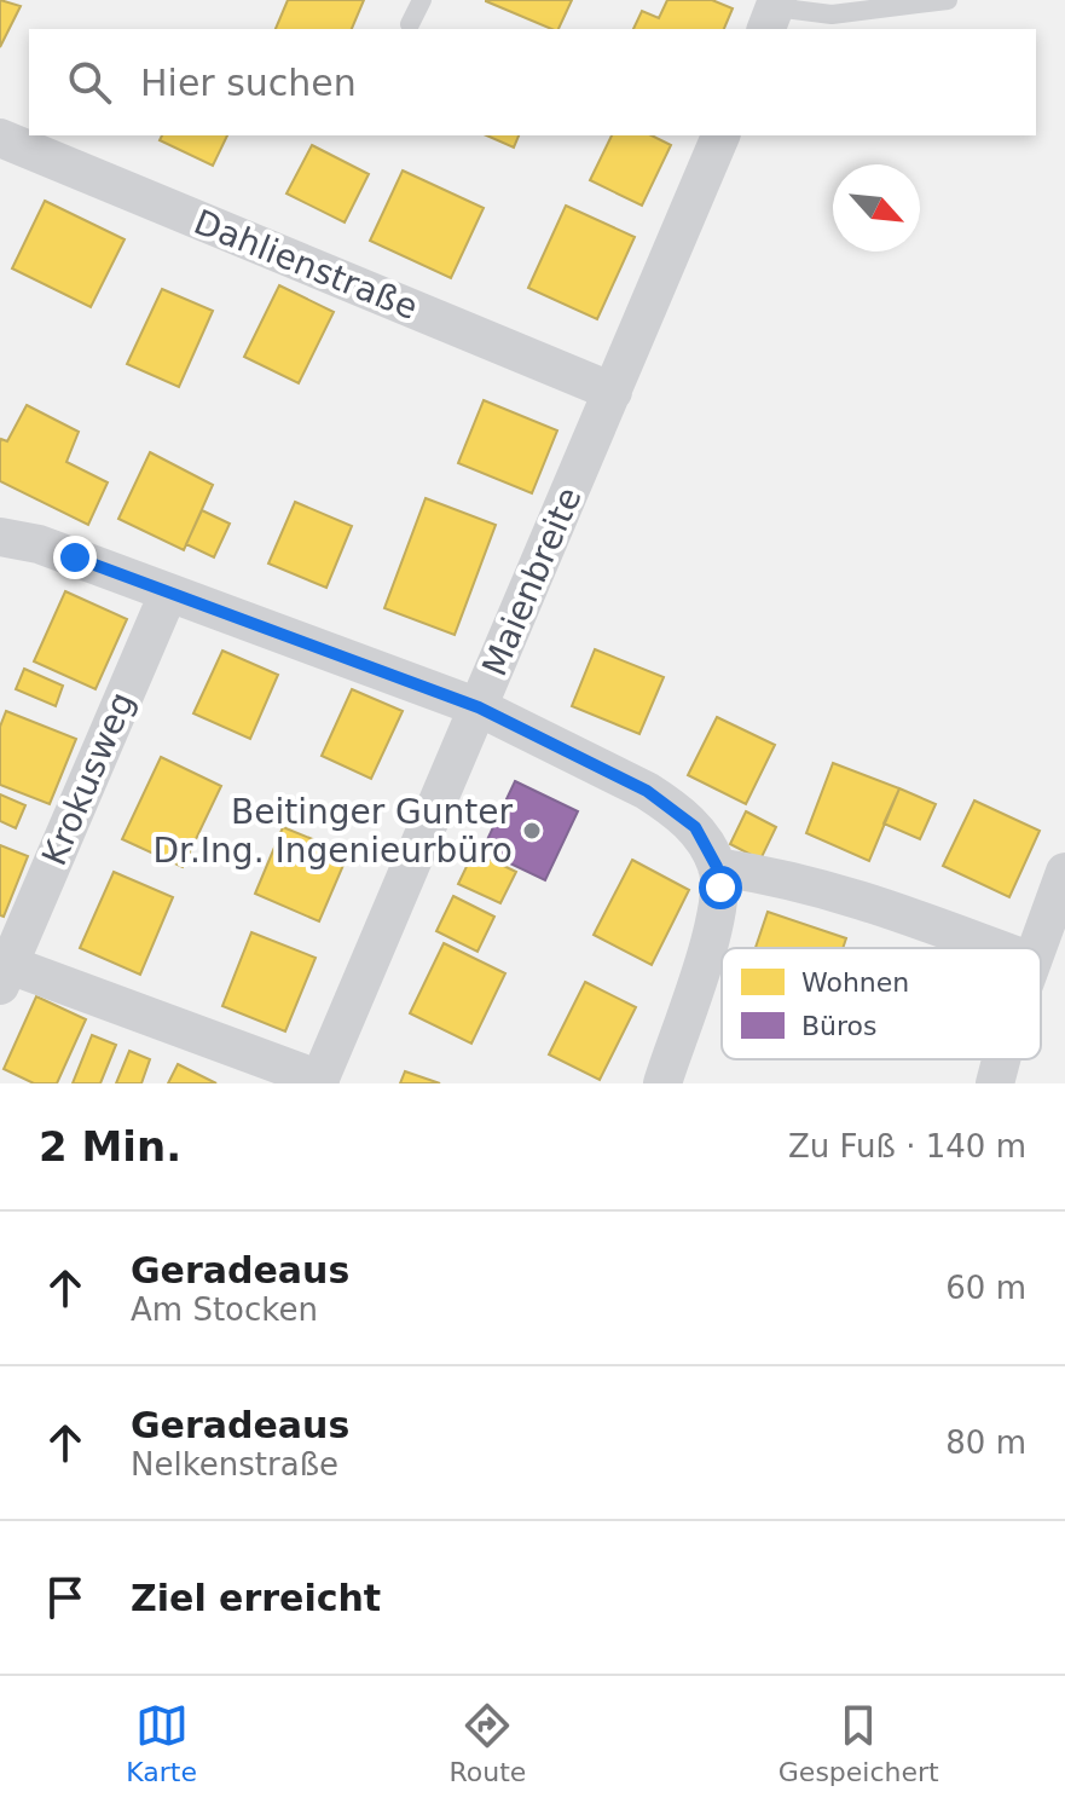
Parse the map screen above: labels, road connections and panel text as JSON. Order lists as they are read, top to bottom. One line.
{"streets":{"street":["Dahlienstraße","Maienbreite","Krokusweg"]},"crossings":[["Dahlienstraße","Maienbreite"],["Maienbreite","Krokusweg"]],"places":["Beitinger Gunter Dr.Ing. Ingenieurbüro"],"legend":["Wohnen","Büros"],"north":"bottom right","page":{"search":"Hier suchen","heading":["2 Min.","Zu Fuß · 140 m"],"list":[["Geradeaus","Am Stocken","60 m"],["Geradeaus","Nelkenstraße","80 m"],"Ziel erreicht"],"nav":["Karte","Route","Gespeichert"]}}
